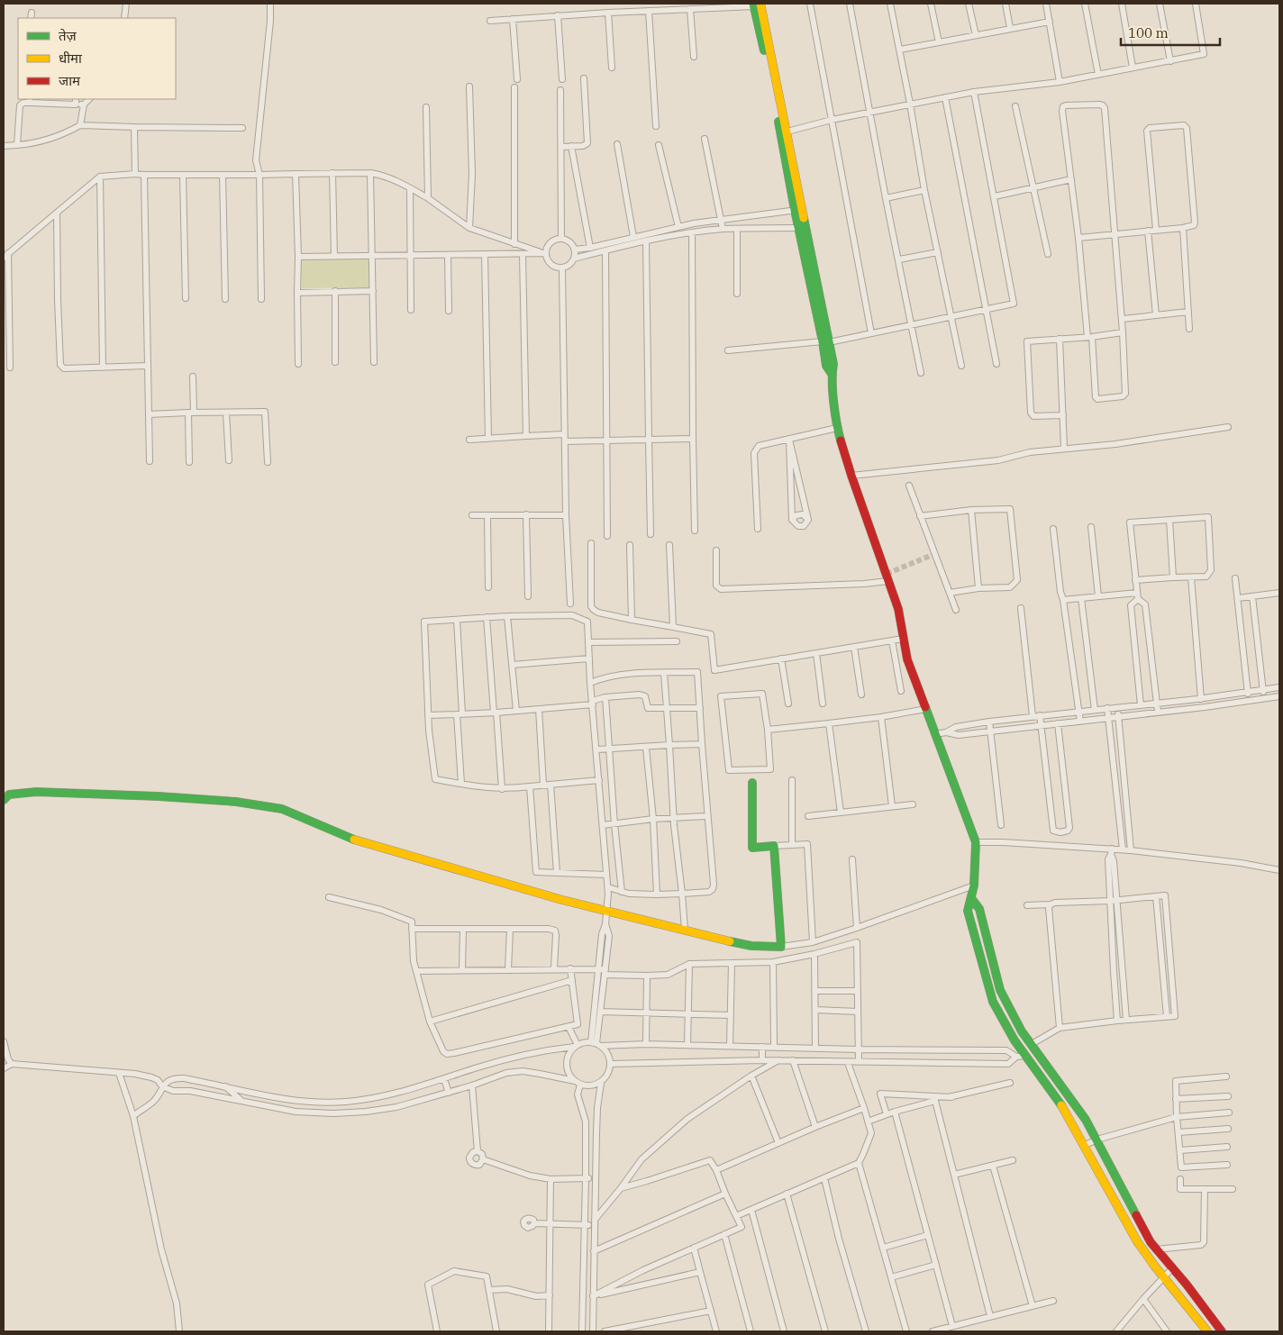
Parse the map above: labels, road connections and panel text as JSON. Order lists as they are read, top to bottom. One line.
{"legend":["तेज़","धीमा","जाम"],"scale_bar":"100 m"}
